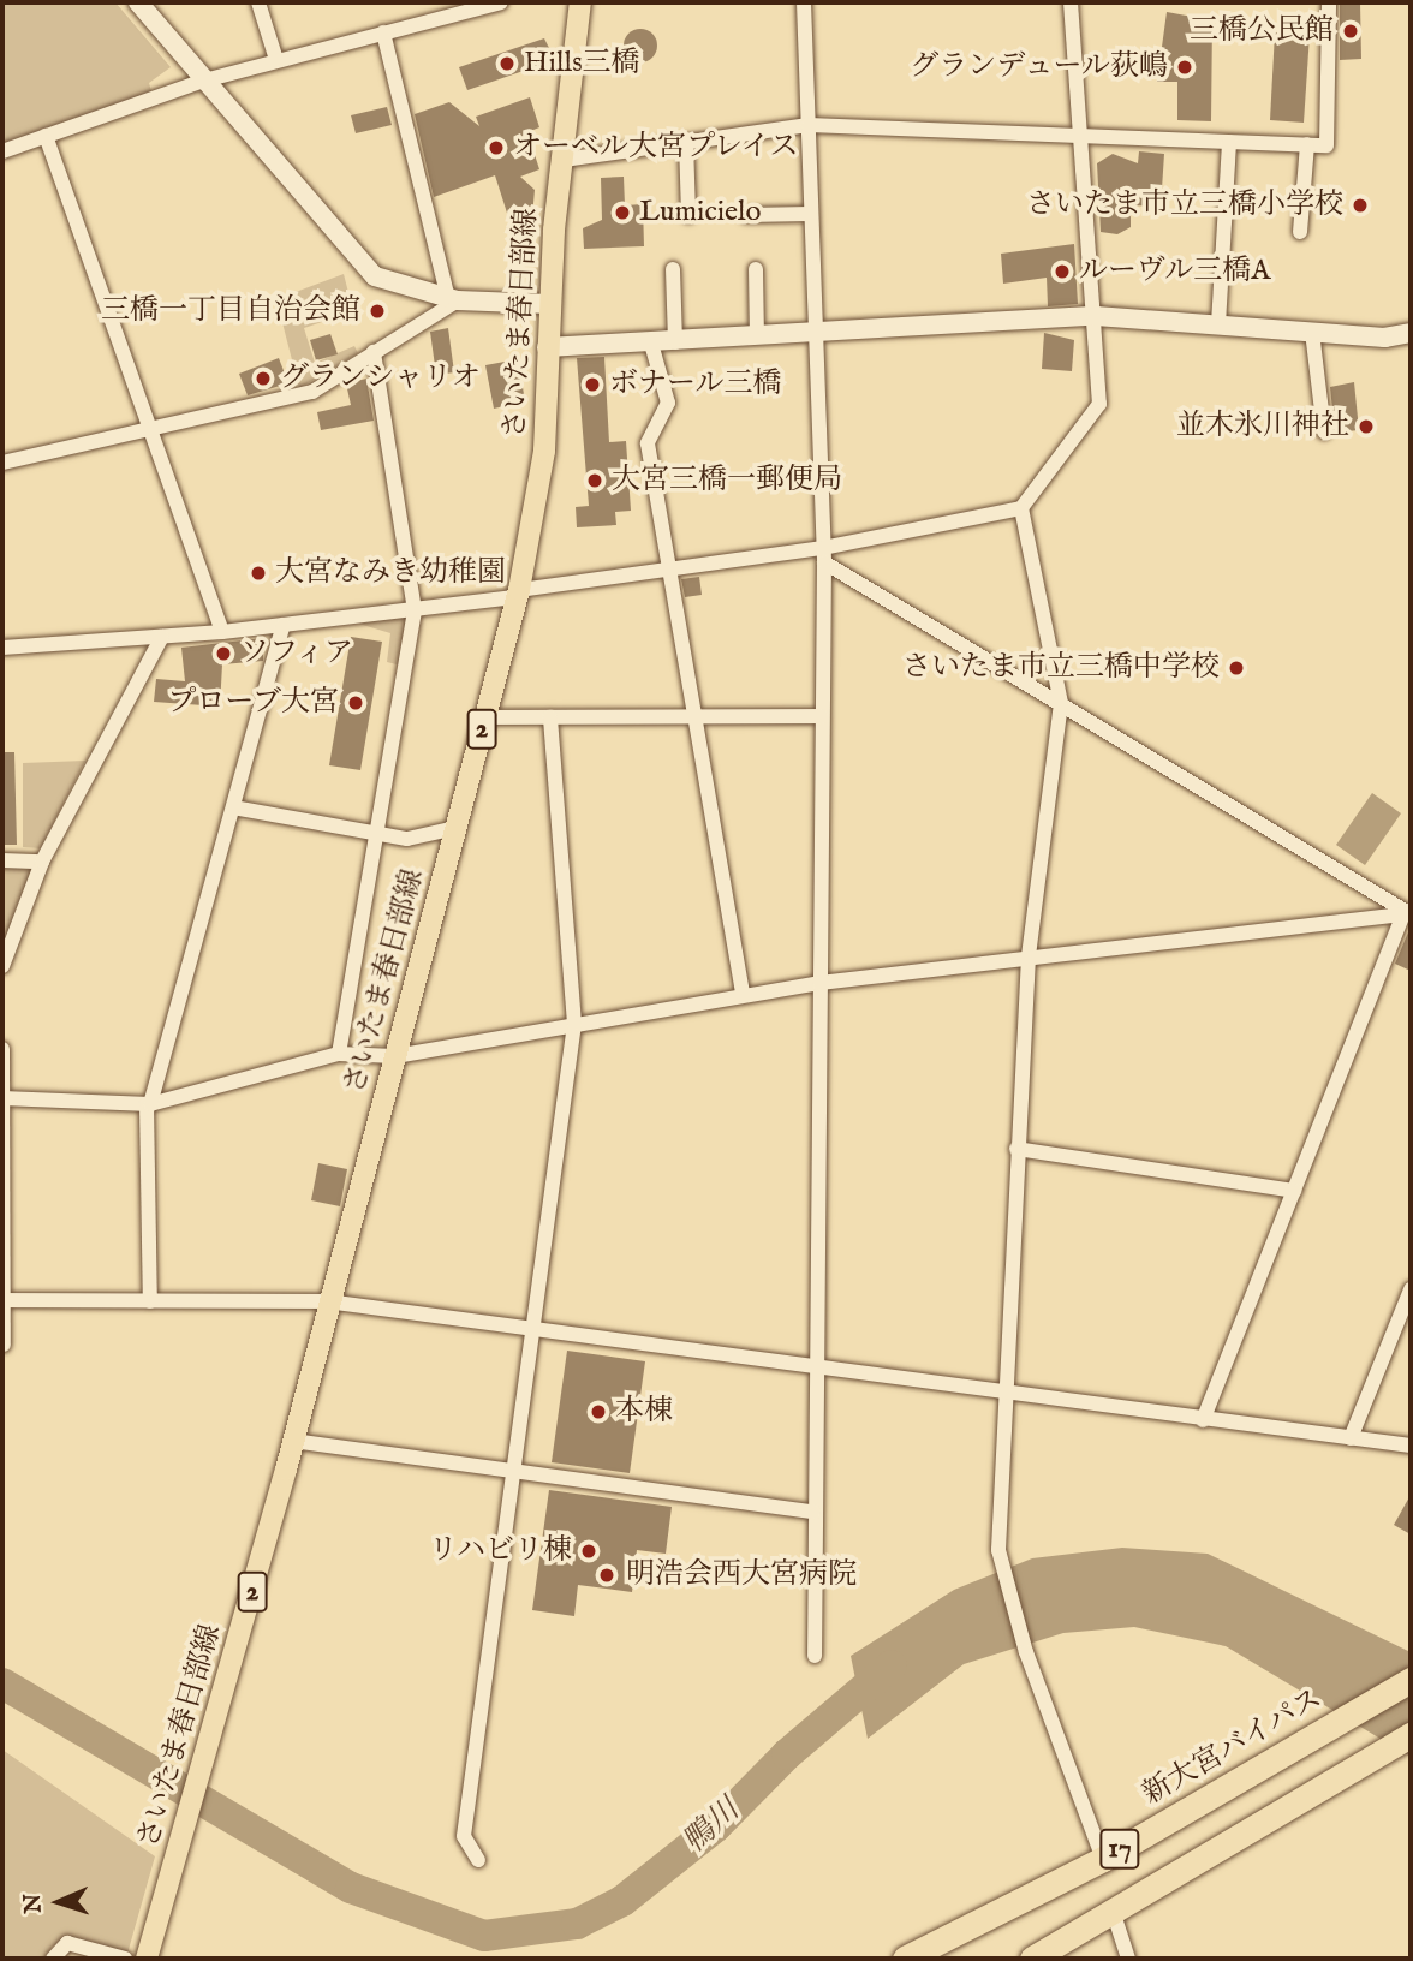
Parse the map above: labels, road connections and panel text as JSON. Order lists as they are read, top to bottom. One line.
{"streets":{"highway":["新大宮バイパス","17"],"main road":["さいたま春日部線","2"]},"water":["鴨川"],"places":["三橋公民館","Hills三橋","グランデュール荻嶋","オーベル大宮プレイス","さいたま市立三橋小学校","Lumicielo","ルーヴル三橋A","三橋一丁目自治会館","グランシャリオ","ボナール三橋","並木氷川神社","大宮三橋一郵便局","大宮なみき幼稚園","ソフィア","さいたま市立三橋中学校","プローブ大宮","本棟","リハビリ棟","明浩会西大宮病院"],"north":"left"}
